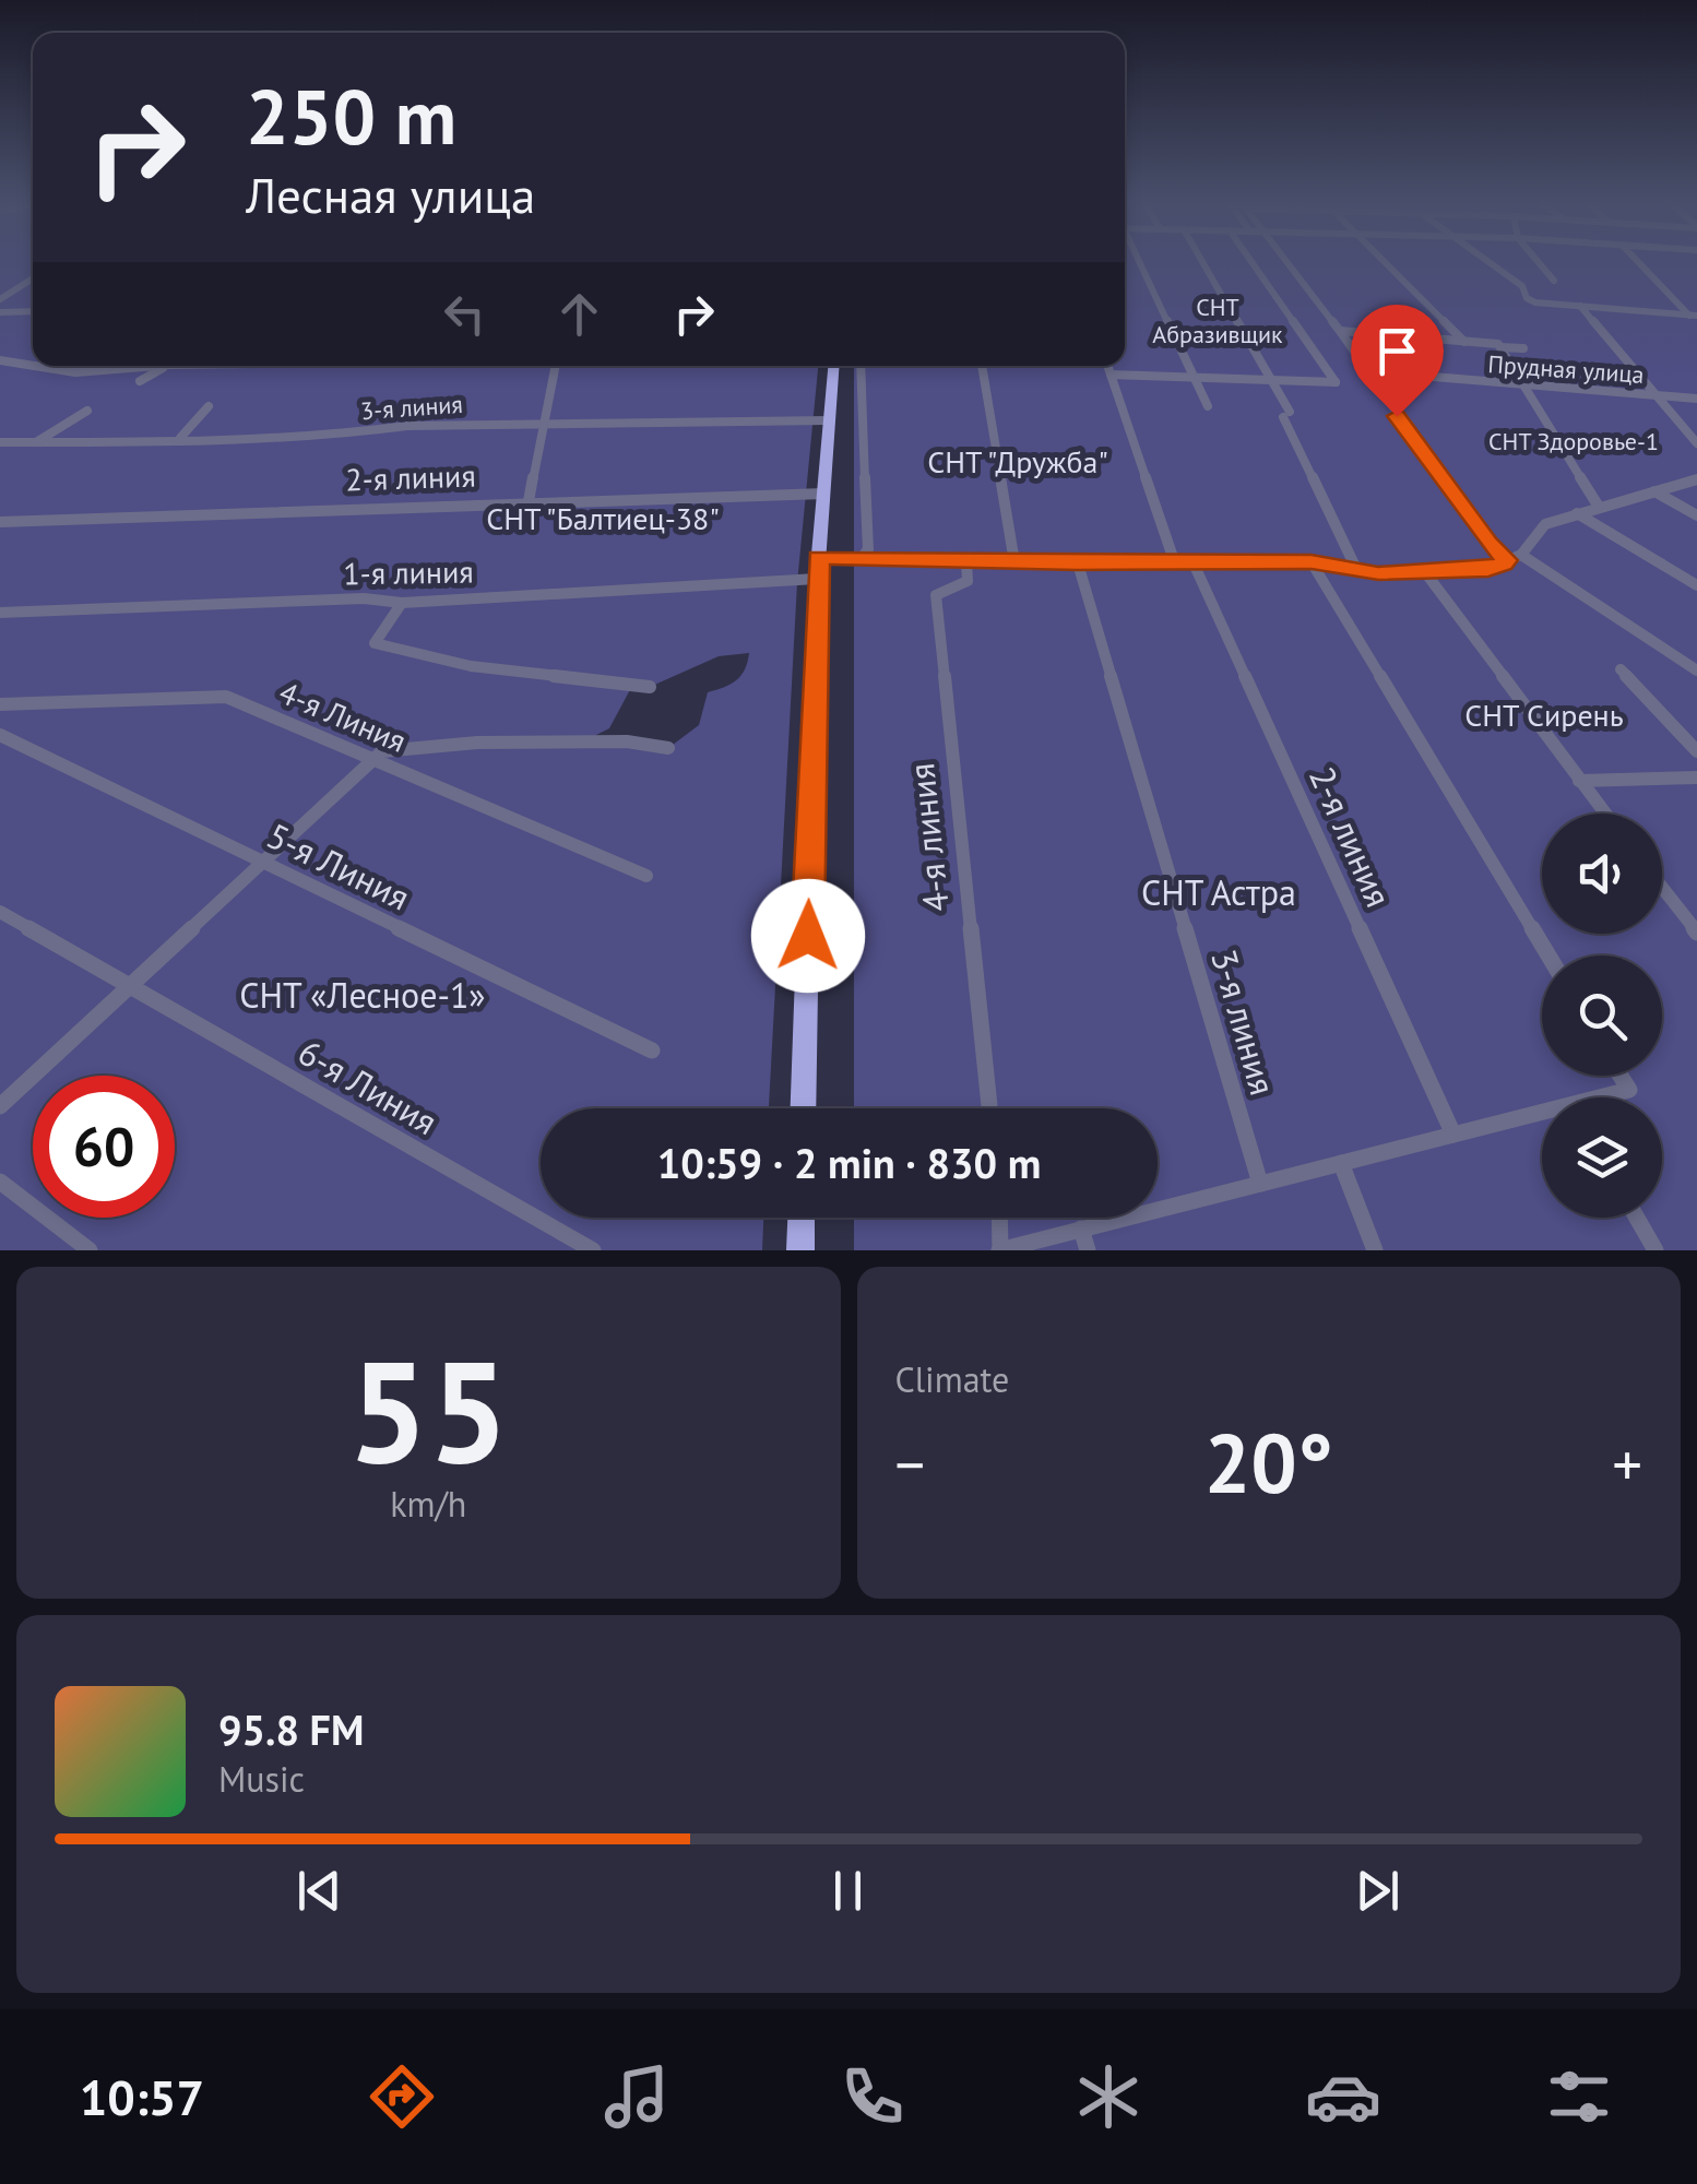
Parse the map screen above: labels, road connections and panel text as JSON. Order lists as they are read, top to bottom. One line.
{"streets":{"street":["Прудная улица","3-я линия","2-я линия","1-я линия","4-я Линия","4-я линия","5-я Линия","6-я Линия"]},"parks":["СНТ Абразивщик","СНТ Здоровье-1","СНТ \"Дружба\"","СНТ \"Балтиец-38\"","СНТ Сирень","СНТ Астра","СНТ «Лесное-1»"],"page":{"turn":["250 m","Лесная улица"],"limit":"60","trip":"10:59 · 2 min · 830 m","tile":[["55","km/h"],"Climate"],"heat":["−","20°","+"],"song":["95.8 FM","Music"],"tabs":"10:57"}}
